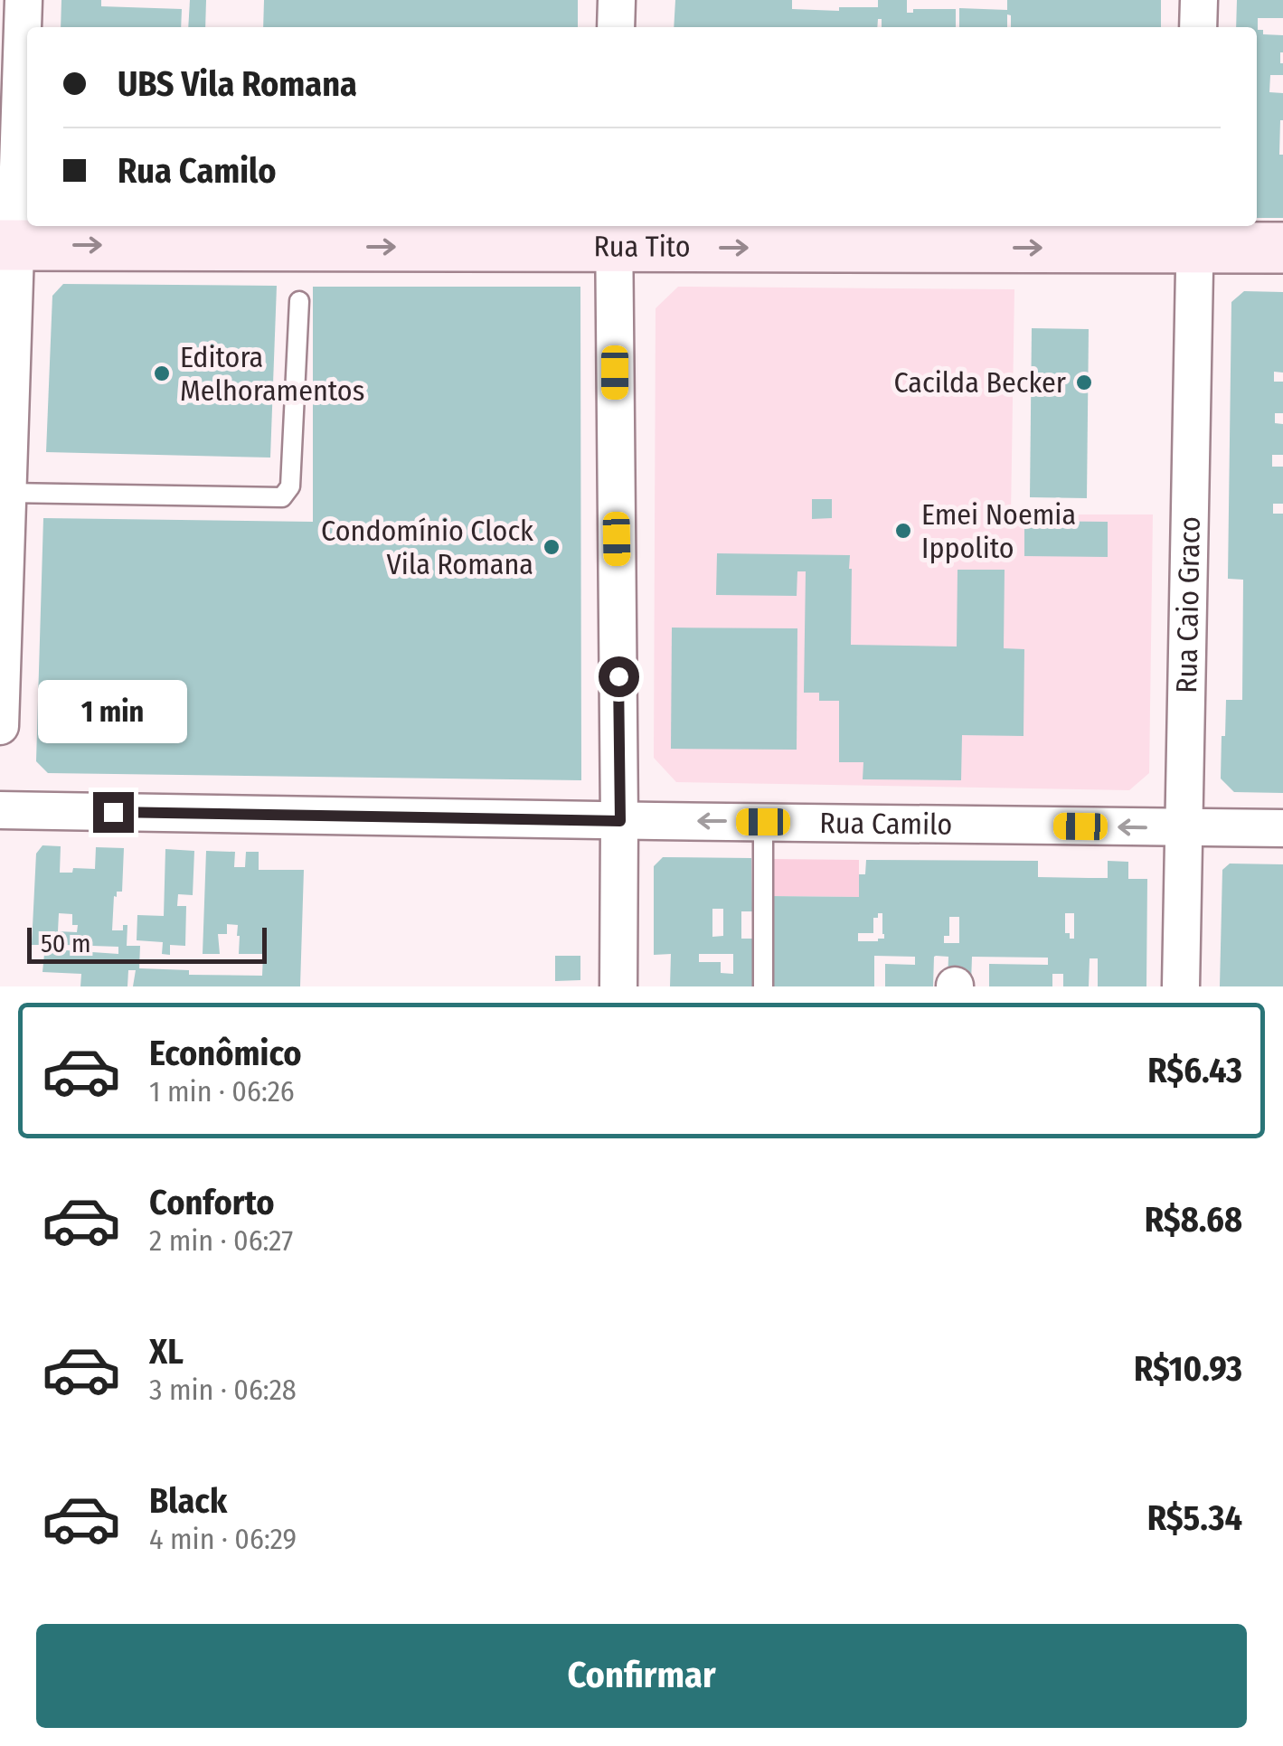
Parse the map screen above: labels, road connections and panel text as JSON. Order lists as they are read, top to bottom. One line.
{"streets":{"main road":["Rua Tito"],"street":["Rua Caio Graco","Rua Camilo"]},"crossings":[["Rua Tito","Rua Caio Graco"],["Rua Caio Graco","Rua Camilo"]],"one_way":["Rua Tito","Rua Camilo"],"places":["Editora Melhoramentos","Cacilda Becker","Emei Noemia Ippolito","Condomínio Clock Vila Romana"],"scale_bar":"50 m","page":{"banner":["UBS Vila Romana","Rua Camilo"],"bubble":"1 min","scale":"50 m","list":[{"name":"Econômico","note":"1 min · 06:26","value":"R$6.43"},{"name":"Conforto","note":"2 min · 06:27","value":"R$8.68"},{"name":"XL","note":"3 min · 06:28","value":"R$10.93"},{"name":"Black","note":"4 min · 06:29","value":"R$5.34"}],"buttons":"Confirmar"}}
